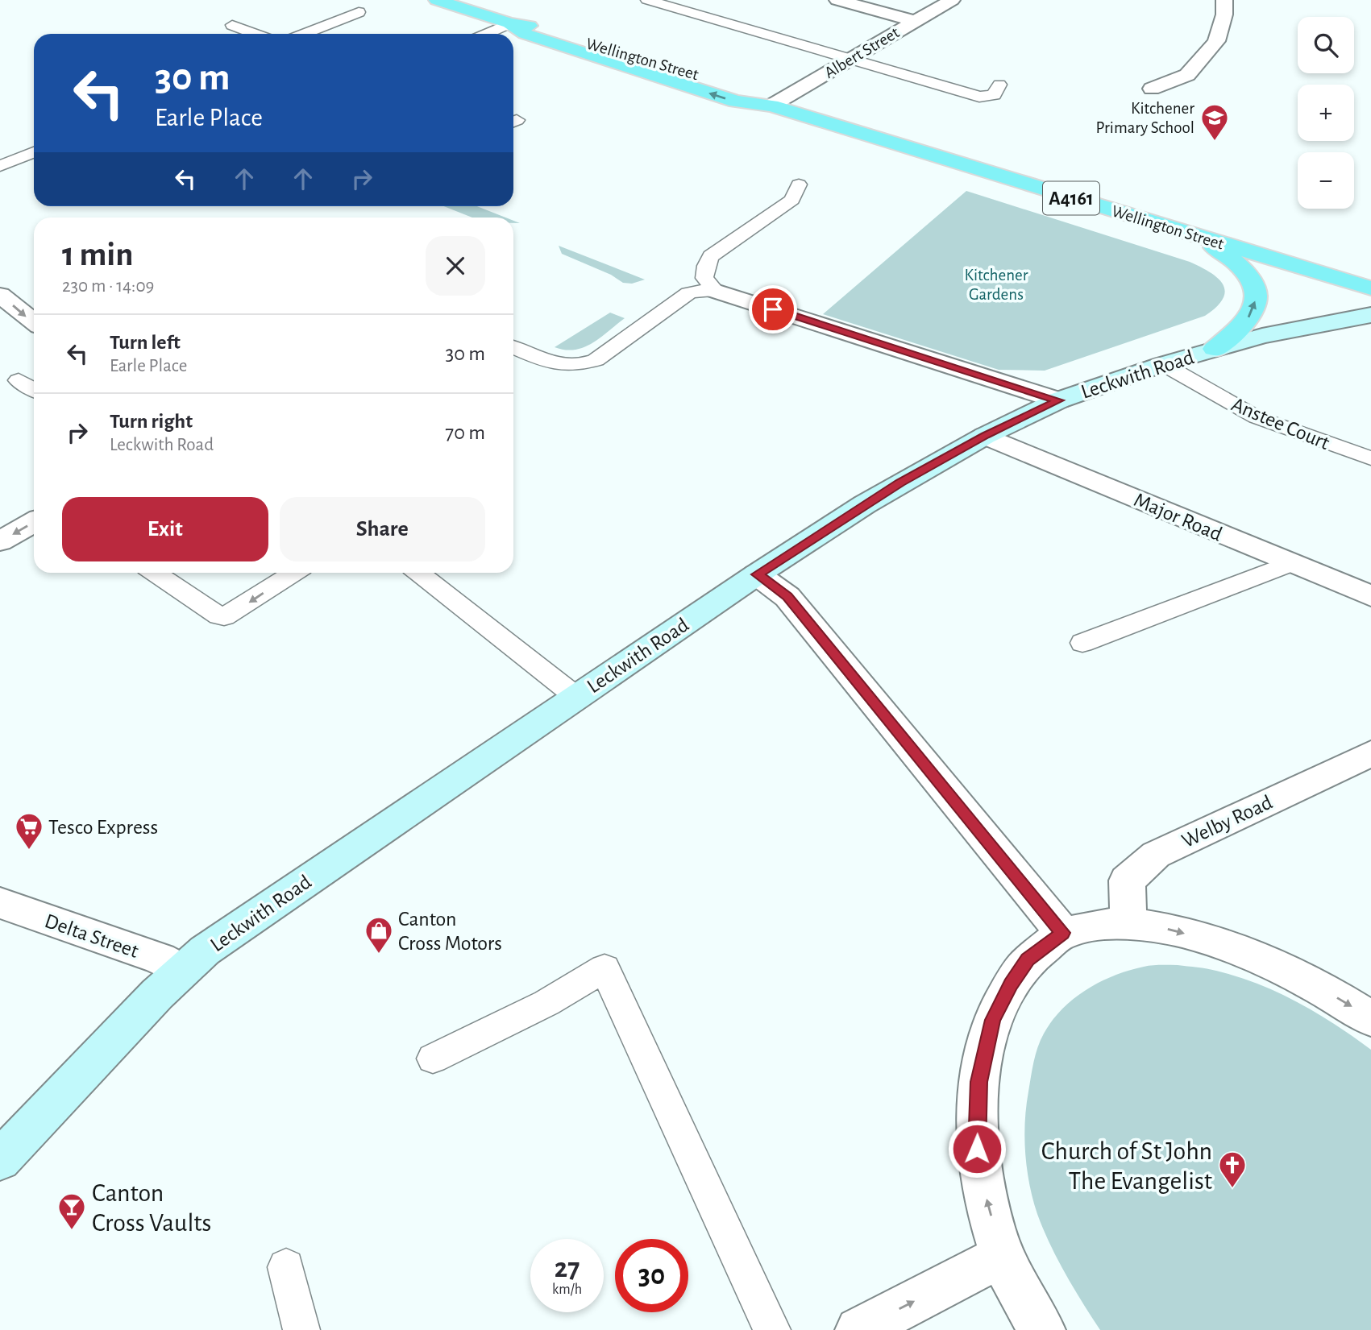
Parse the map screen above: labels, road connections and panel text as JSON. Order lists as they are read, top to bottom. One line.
{"streets":{"main road":["Wellington Street","A4161","Leckwith Road"],"street":["Albert Street","Major Road","Welby Road","Delta Street"],"lane":["Anstee Court"]},"crossings":[["Albert Street","Wellington Street"],["Leckwith Road","Anstee Court"],["Leckwith Road","Major Road"],["Leckwith Road","Delta Street"]],"parks":["Kitchener Gardens"],"places":{"school or university":["Kitchener Primary School"],"supermarket":["Tesco Express"],"shop":["Canton Cross Motors"],"church":["Church of St John The Evangelist"],"bar":["Canton Cross Vaults"]},"page":{"map_buttons":["+","−"],"turn":["30 m","Earle Place"],"heading":["1 min","230 m · 14:09"],"list":[{"name":"Turn left","note":"Earle Place","value":"30 m"},{"name":"Turn right","note":"Leckwith Road","value":"70 m"}],"buttons":["Exit","Share"],"speed":"27 km/h","limit":"30"}}
